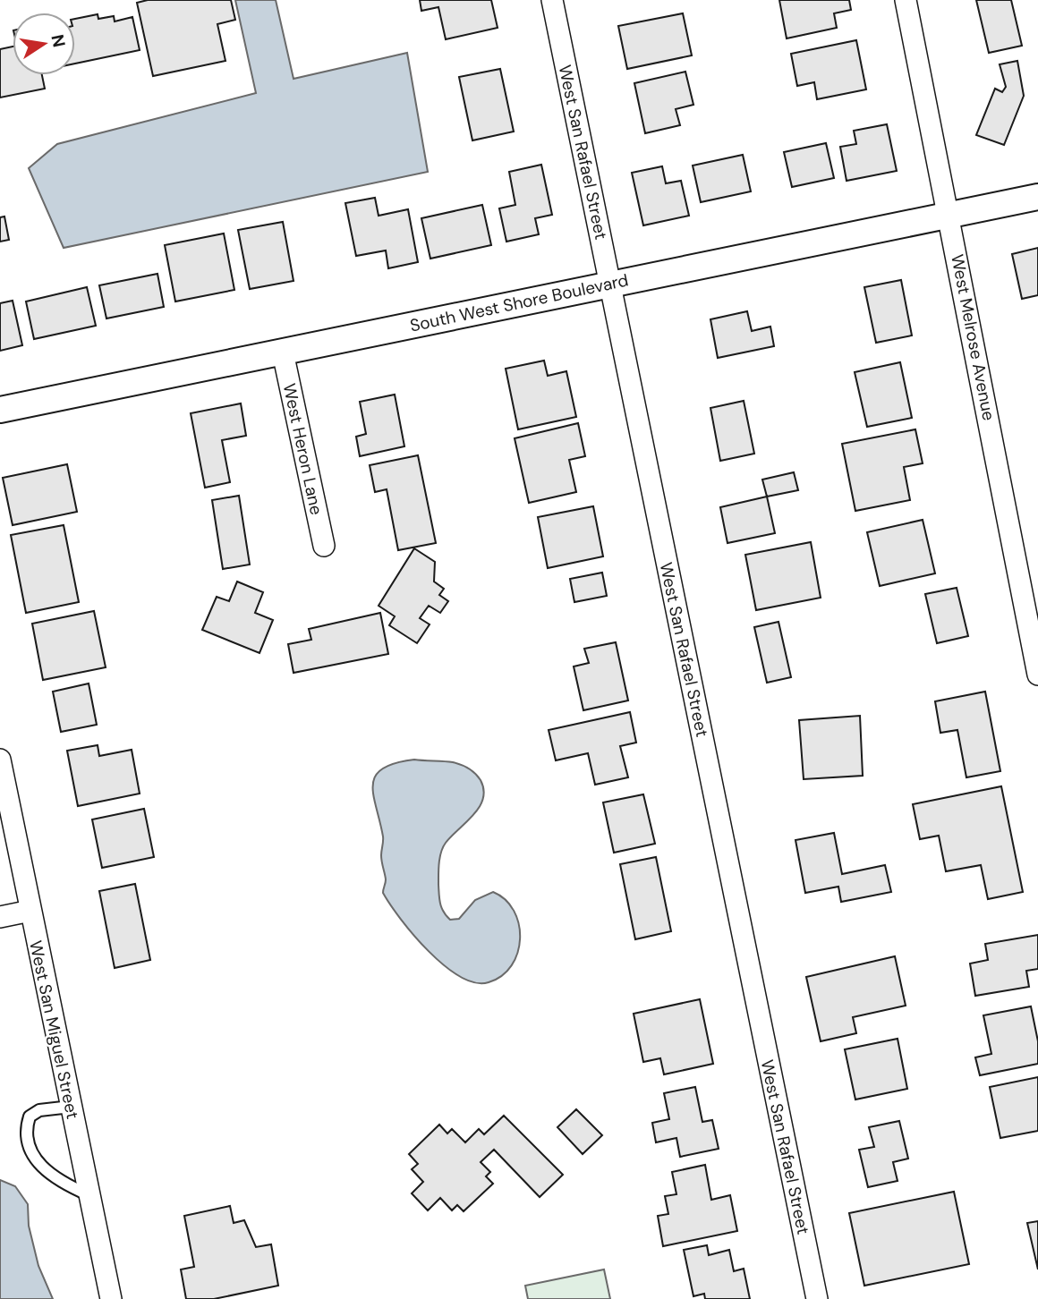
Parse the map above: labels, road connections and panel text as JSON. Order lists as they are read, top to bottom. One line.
{"streets":{"street":["West San Rafael Street","South West Shore Boulevard","West Melrose Avenue","West Heron Lane","West San Miguel Street"]},"crossings":[["West San Rafael Street","South West Shore Boulevard"],["South West Shore Boulevard","West Melrose Avenue"],["South West Shore Boulevard","West Heron Lane"]],"north":"right"}
